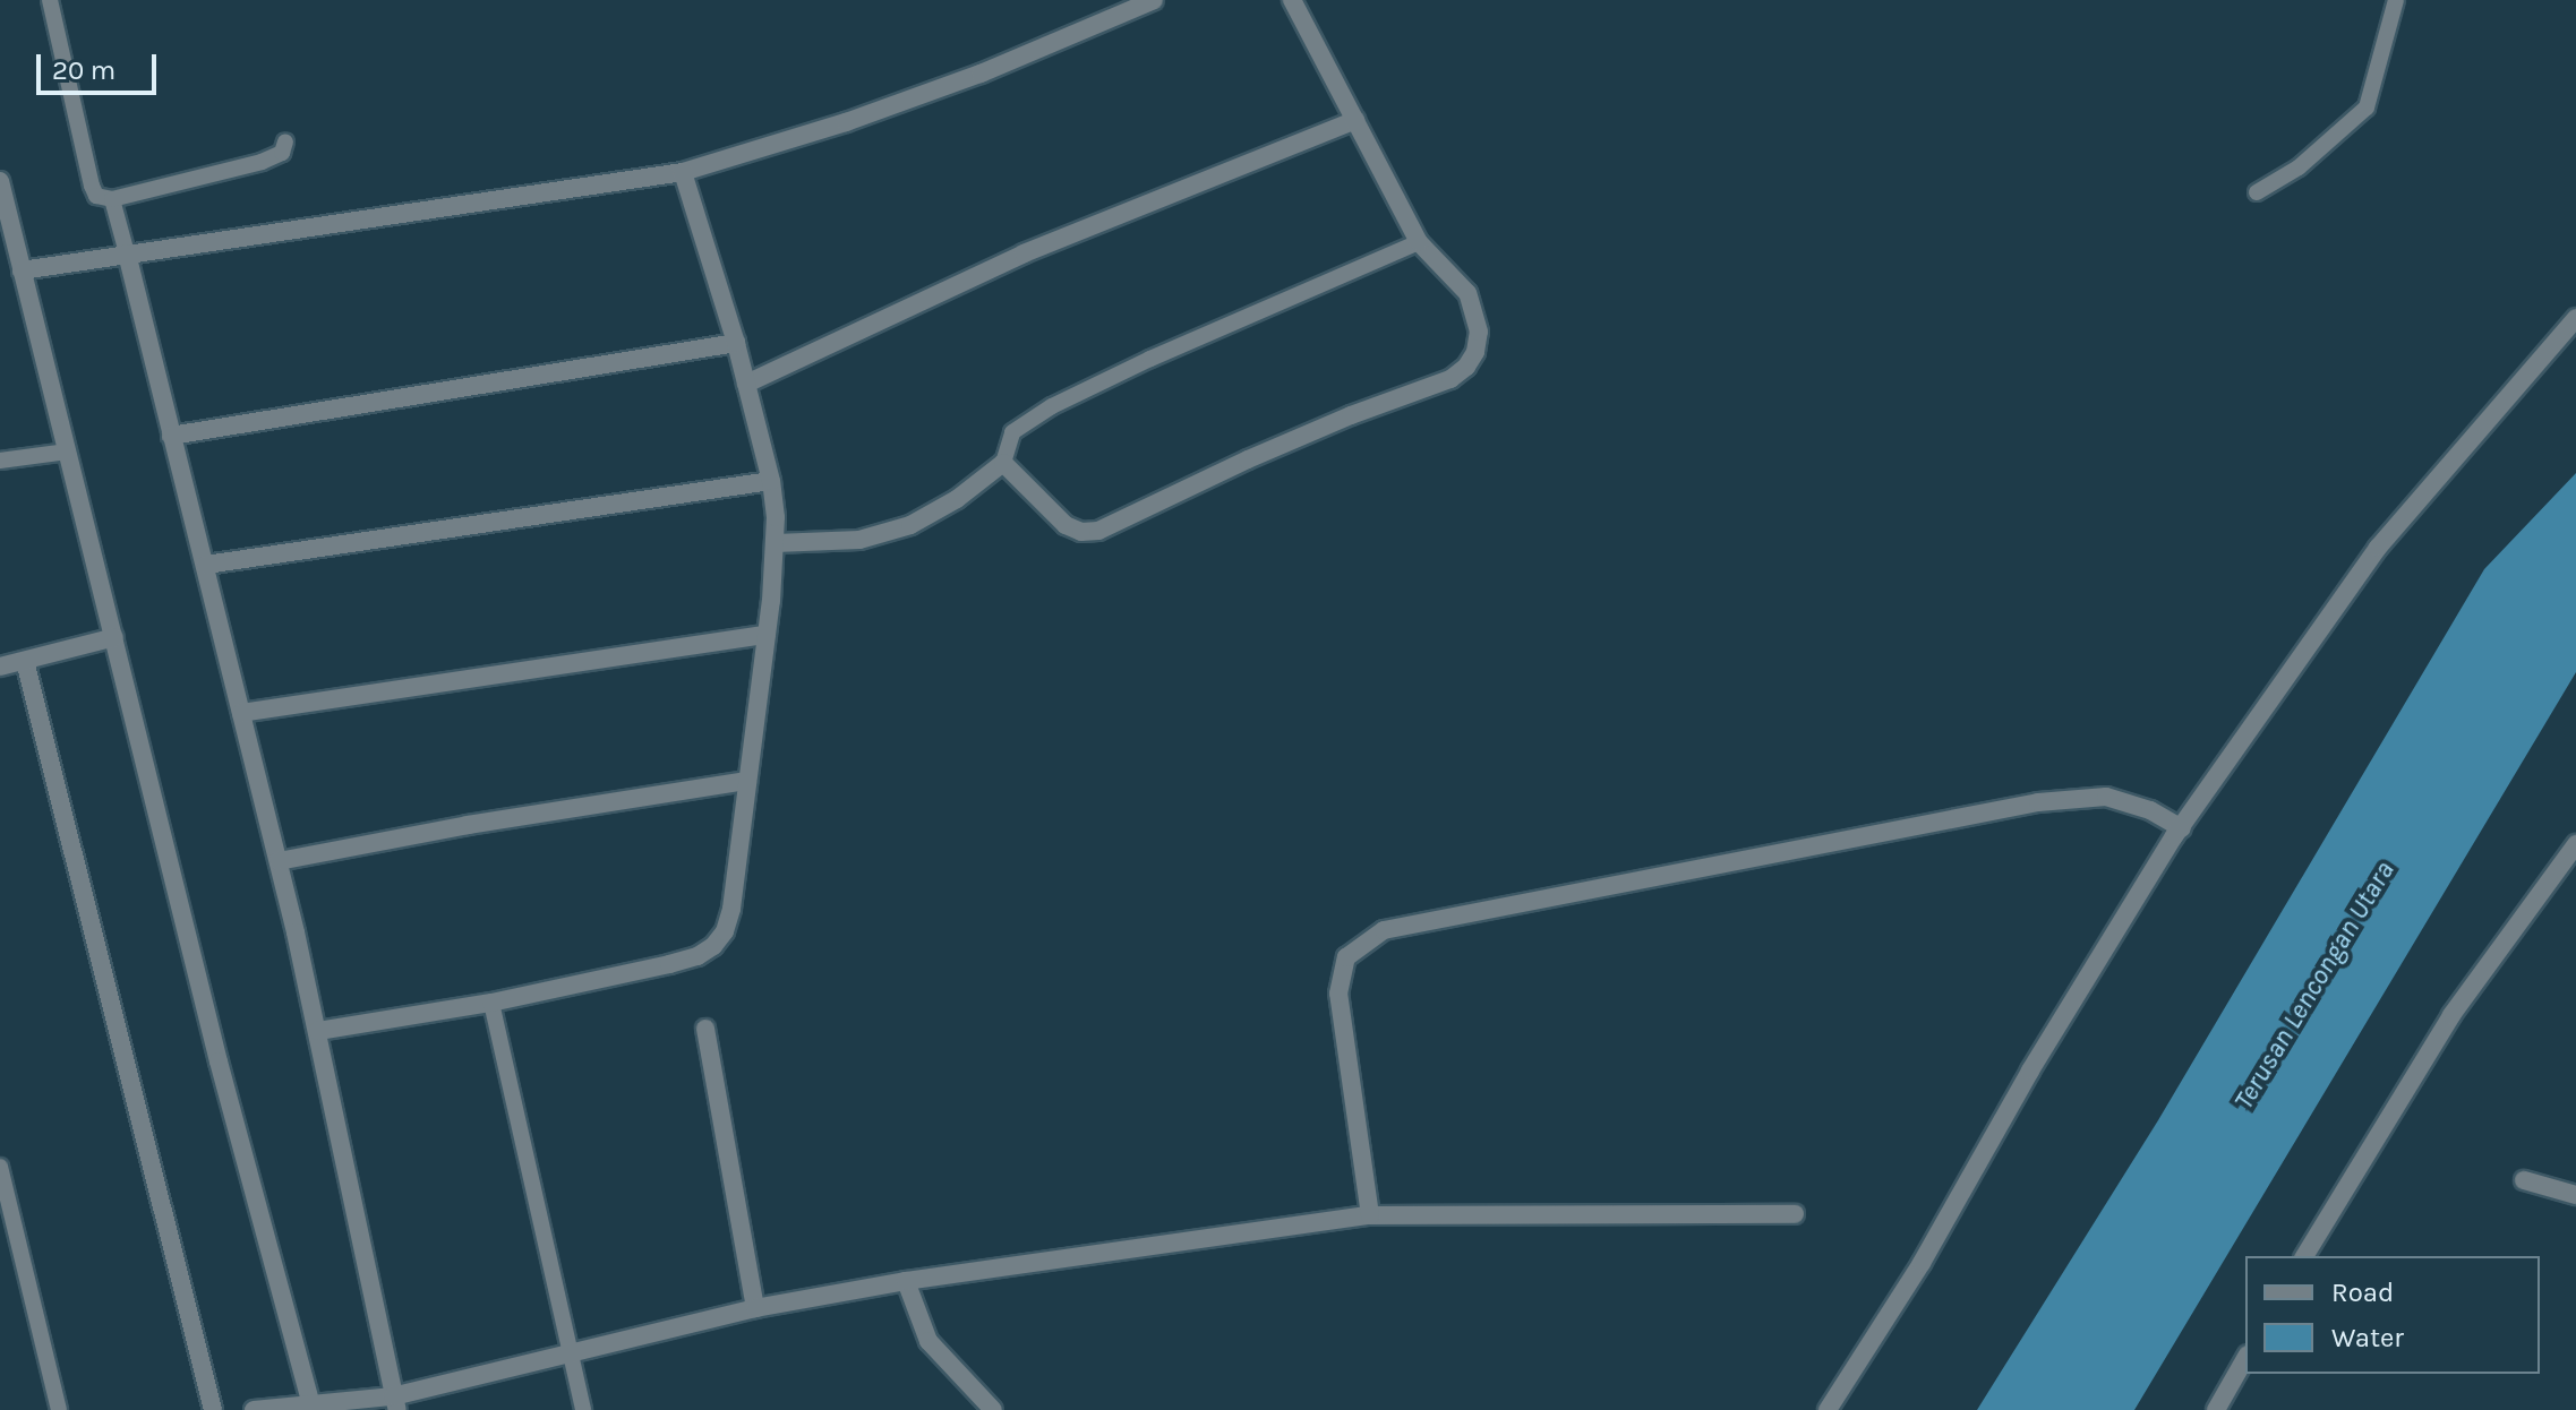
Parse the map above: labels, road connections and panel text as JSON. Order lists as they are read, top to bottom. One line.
{"water":["Terusan Lencongan Utara"],"legend":["Road","Water"],"scale_bar":"20 m"}
